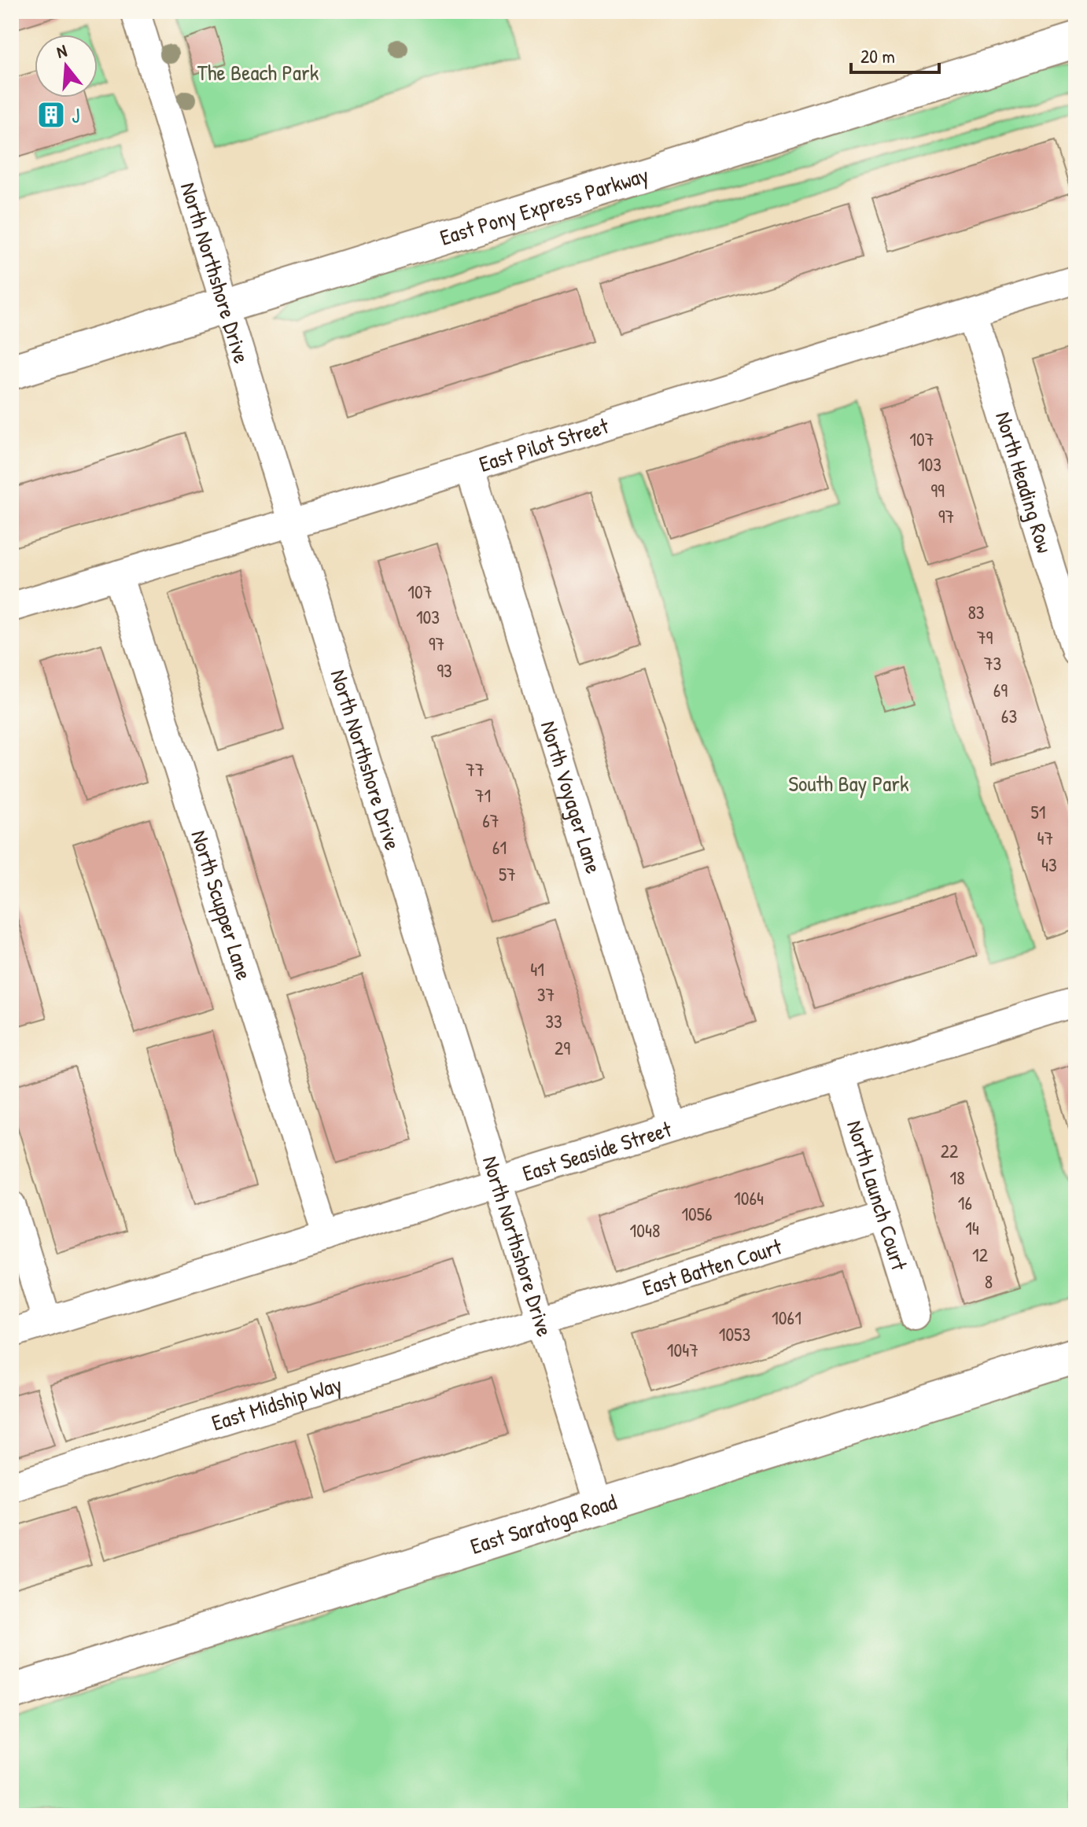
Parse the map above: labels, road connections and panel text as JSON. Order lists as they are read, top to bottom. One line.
{"streets":{"main road":["East Pony Express Parkway","East Saratoga Road"],"street":["North Northshore Drive","East Pilot Street","North Heading Row","North Voyager Lane","North Scupper Lane","East Seaside Street","North Launch Court","East Batten Court","East Midship Way"]},"crossings":[["East Pony Express Parkway","North Northshore Drive"],["North Northshore Drive","East Pilot Street"],["North Northshore Drive","East Seaside Street"],["North Northshore Drive","East Batten Court"],["North Northshore Drive","East Midship Way"],["North Northshore Drive","East Saratoga Road"],["East Pilot Street","North Heading Row"],["East Pilot Street","North Voyager Lane"],["East Pilot Street","North Scupper Lane"],["North Voyager Lane","East Seaside Street"],["North Scupper Lane","East Seaside Street"],["East Seaside Street","North Launch Court"],["North Launch Court","East Batten Court"],["East Batten Court","East Midship Way"]],"parks":["The Beach Park","South Bay Park"],"places":{"building":["J"]},"house_numbers":["107","103","99","97","107","83","103","79","97","73","93","69","63","77","71","51","67","47","61","43","57","41","37","33","29","22","18","1064","16","1056","14","1048","12","8","1061","1053","1047"],"scale_bar":"20 m","north":"top"}
